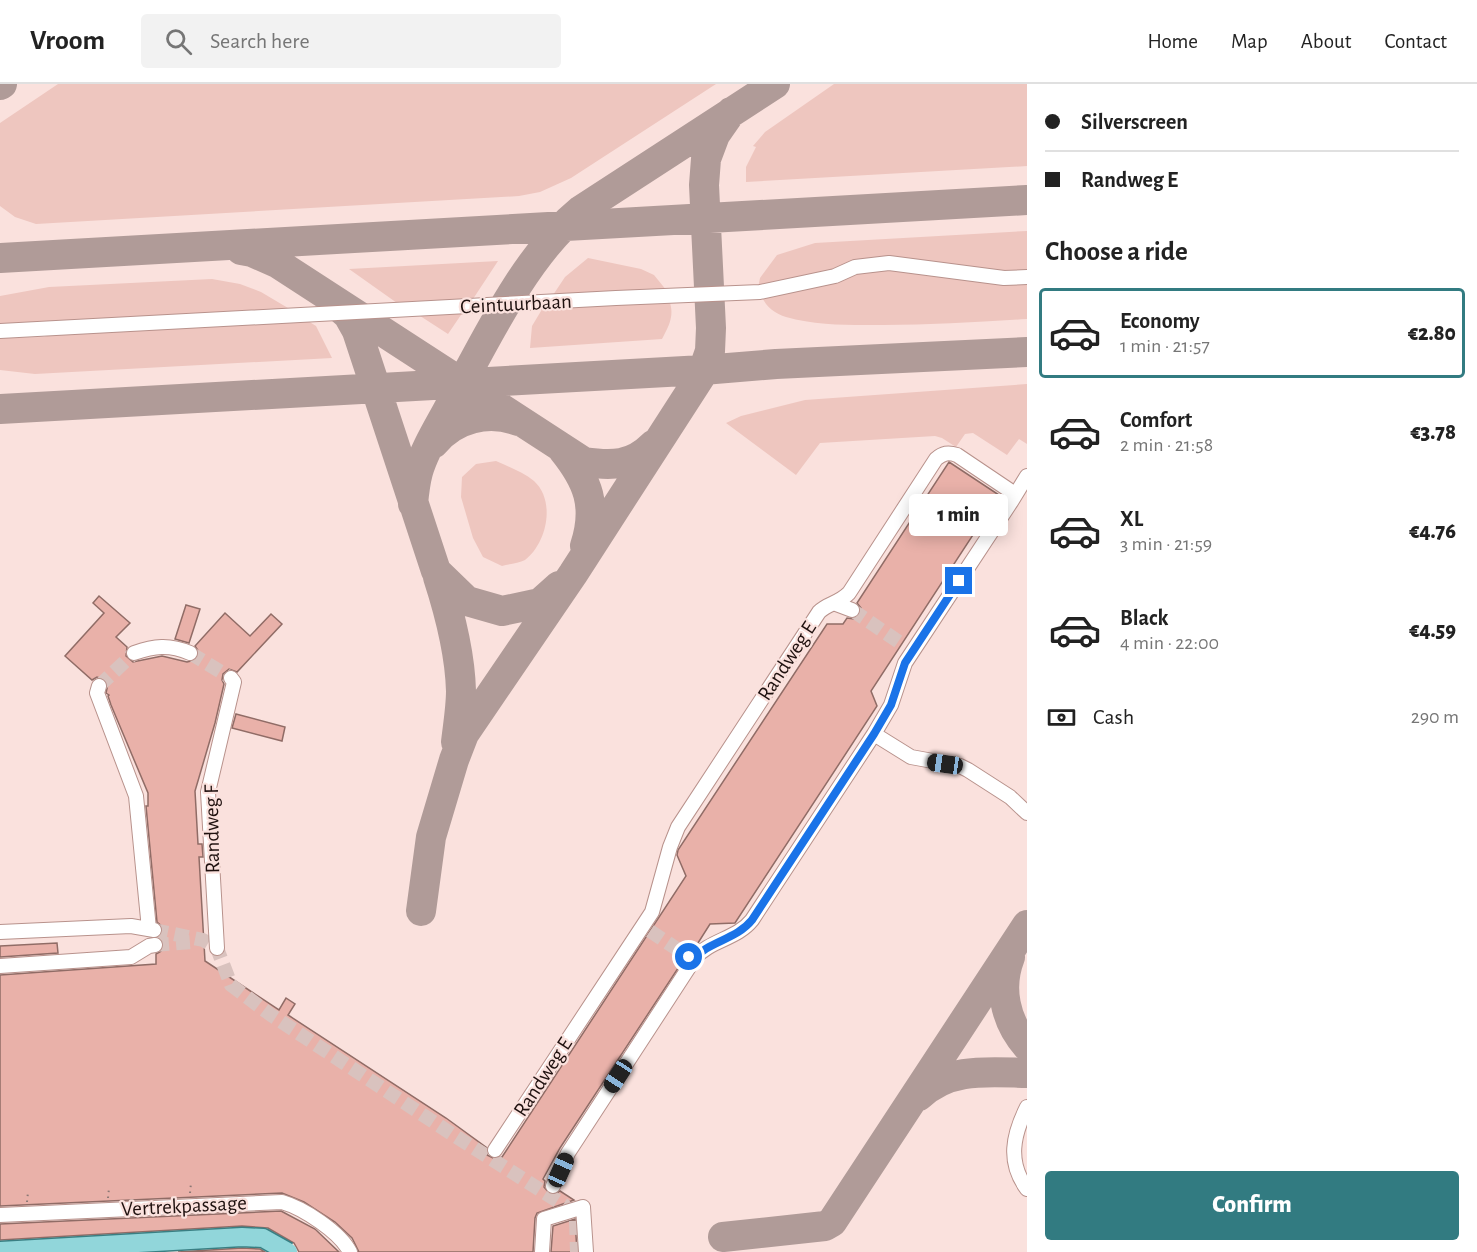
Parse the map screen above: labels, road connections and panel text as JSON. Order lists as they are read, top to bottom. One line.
{"streets":{"main road":["Vertrekpassage"],"street":["Ceintuurbaan","Randweg E","Randweg F"]},"page":{"header":"Vroom","search":"Search here","nav":["Home","Map","About","Contact"],"banner":["Silverscreen","Randweg E"],"heading":"Choose a ride","list":[{"name":"Economy","note":"1 min · 21:57","value":"€2.80"},{"name":"Comfort","note":"2 min · 21:58","value":"€3.78"},{"name":"XL","note":"3 min · 21:59","value":"€4.76"},{"name":"Black","note":"4 min · 22:00","value":"€4.59"}],"bubble":"1 min","pay":["Cash","290 m"],"buttons":"Confirm"}}
